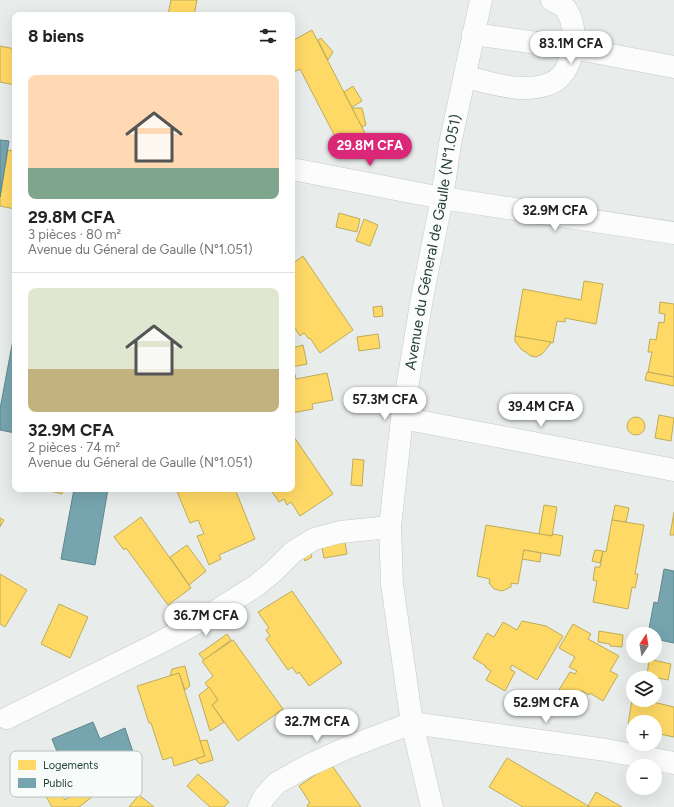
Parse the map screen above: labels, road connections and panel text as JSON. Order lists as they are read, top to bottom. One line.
{"streets":{"street":["Avenue du Géneral de Gaulle (N°1.051)"]},"legend":["Logements","Public"],"north":"top","page":{"heading":"8 biens","price":["83.1M CFA","29.8M CFA","32.9M CFA","57.3M CFA","39.4M CFA","36.7M CFA","52.9M CFA","32.7M CFA"],"list":[{"name":"29.8M CFA","note":"3 pièces · 80 m² · Avenue du Géneral de Gaulle (N°1.051)"},{"name":"32.9M CFA","note":"2 pièces · 74 m² · Avenue du Géneral de Gaulle (N°1.051)"}],"map_buttons":["+","−"]}}
